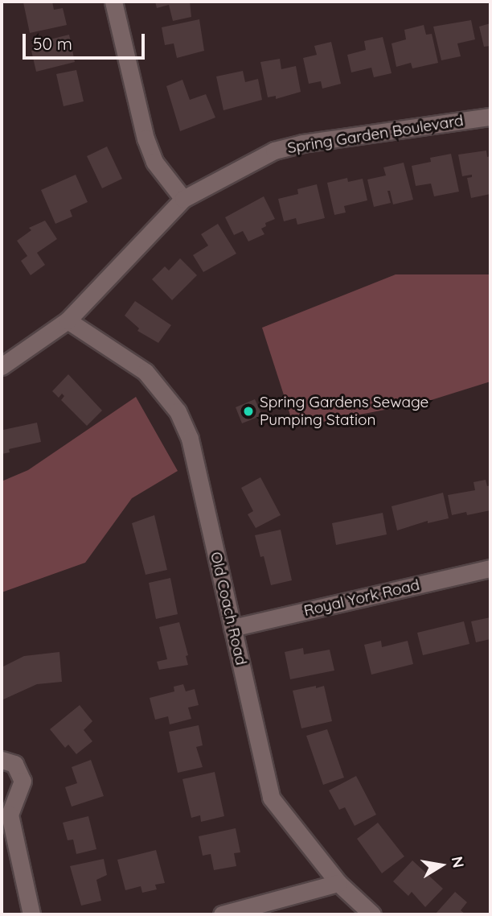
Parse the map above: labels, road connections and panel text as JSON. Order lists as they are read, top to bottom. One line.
{"streets":{"street":["Spring Garden Boulevard","Royal York Road","Old Coach Road"]},"crossings":[["Spring Garden Boulevard","Old Coach Road"],["Royal York Road","Old Coach Road"]],"places":["Spring Gardens Sewage Pumping Station"],"scale_bar":"50 m","north":"right"}
